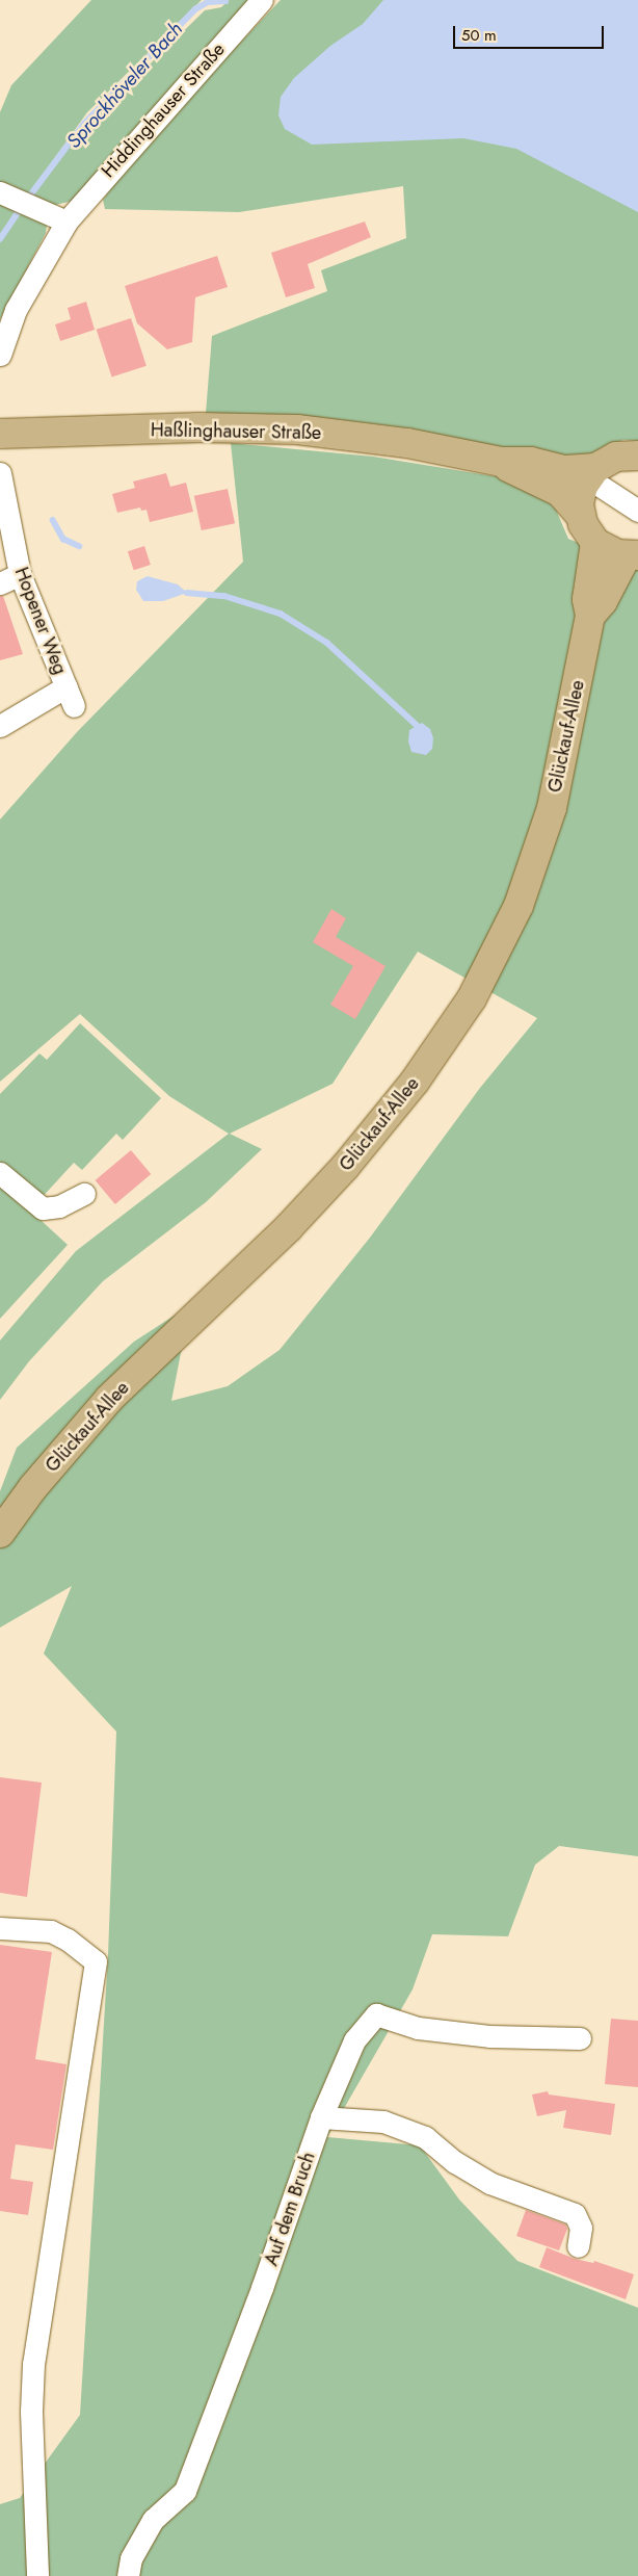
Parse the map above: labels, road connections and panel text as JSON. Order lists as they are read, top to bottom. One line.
{"streets":{"main road":["Haßlinghauser Straße","Glückauf-Allee"],"street":["Hiddinghauser Straße","Hopener Weg","Auf dem Bruch"]},"water":["Sprockhöveler Bach"],"scale_bar":"50 m"}
